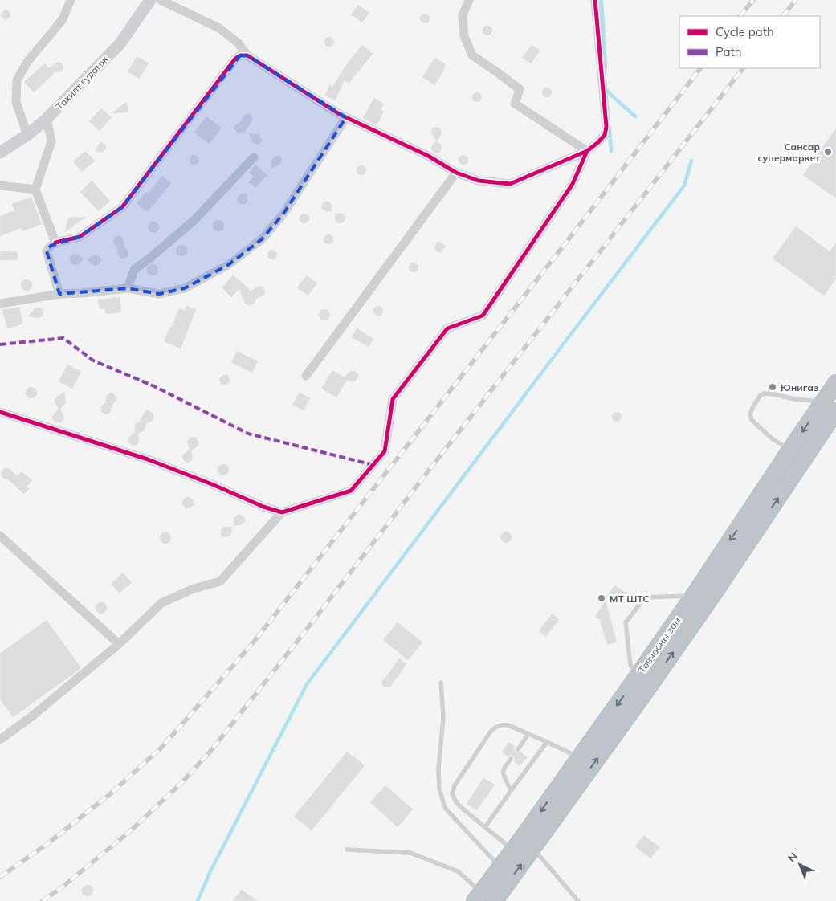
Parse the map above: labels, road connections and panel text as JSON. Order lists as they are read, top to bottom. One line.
{"streets":{"highway":["Товчооны зам"],"main road":["Тахилт гудамж"]},"places":["Сансар супермаркет","Юнигаз","MT ШТС"],"legend":["Cycle path","Path"],"north":"top left"}
